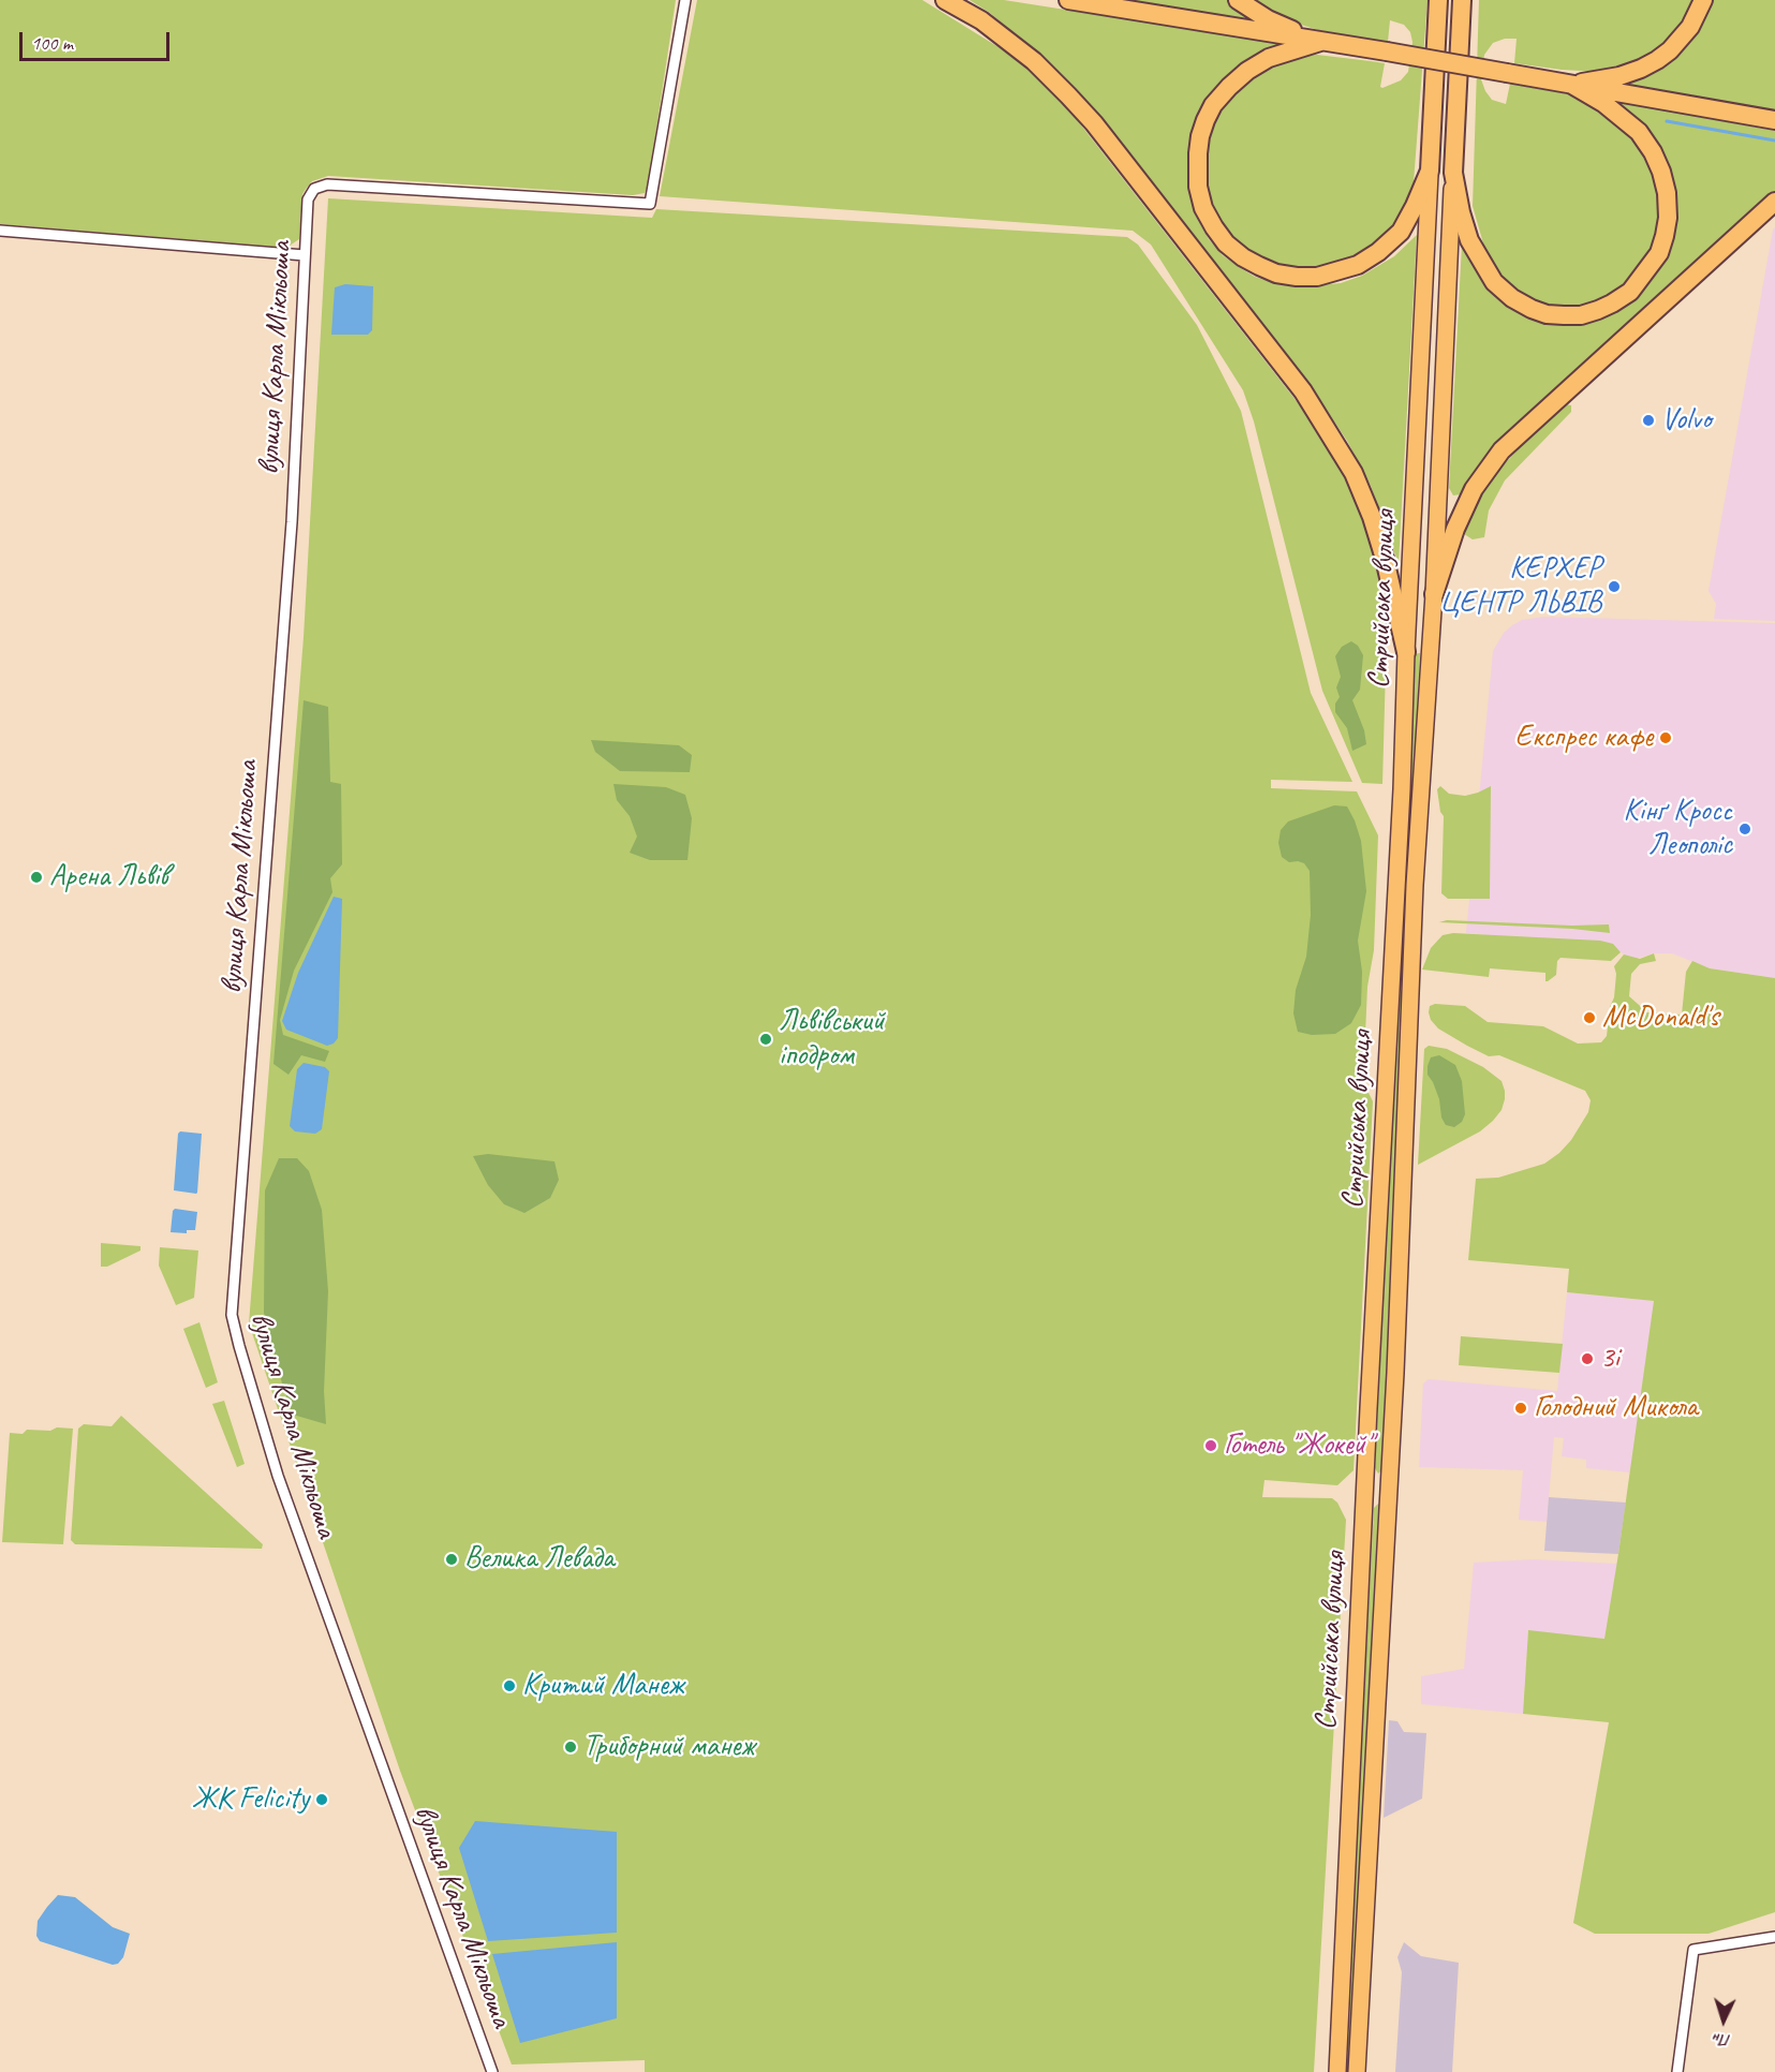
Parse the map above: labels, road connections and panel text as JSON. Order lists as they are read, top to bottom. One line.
{"streets":{"main road":["Стрийська вулиця"],"street":["вулиця Карла Мікльоша"]},"places":["Volvo","КЕРХЕР ЦЕНТР ЛЬВІВ","Експрес кафе","Кінґ Кросс Леополіс","Арена Львів","McDonald's","Львівський іподром","3і","Голодний Микола","Готель \"Жокей\"","Велика Левада","Критий Манеж","Триборний манеж","ЖК Felicity"],"scale_bar":"100 m","north":"bottom"}
